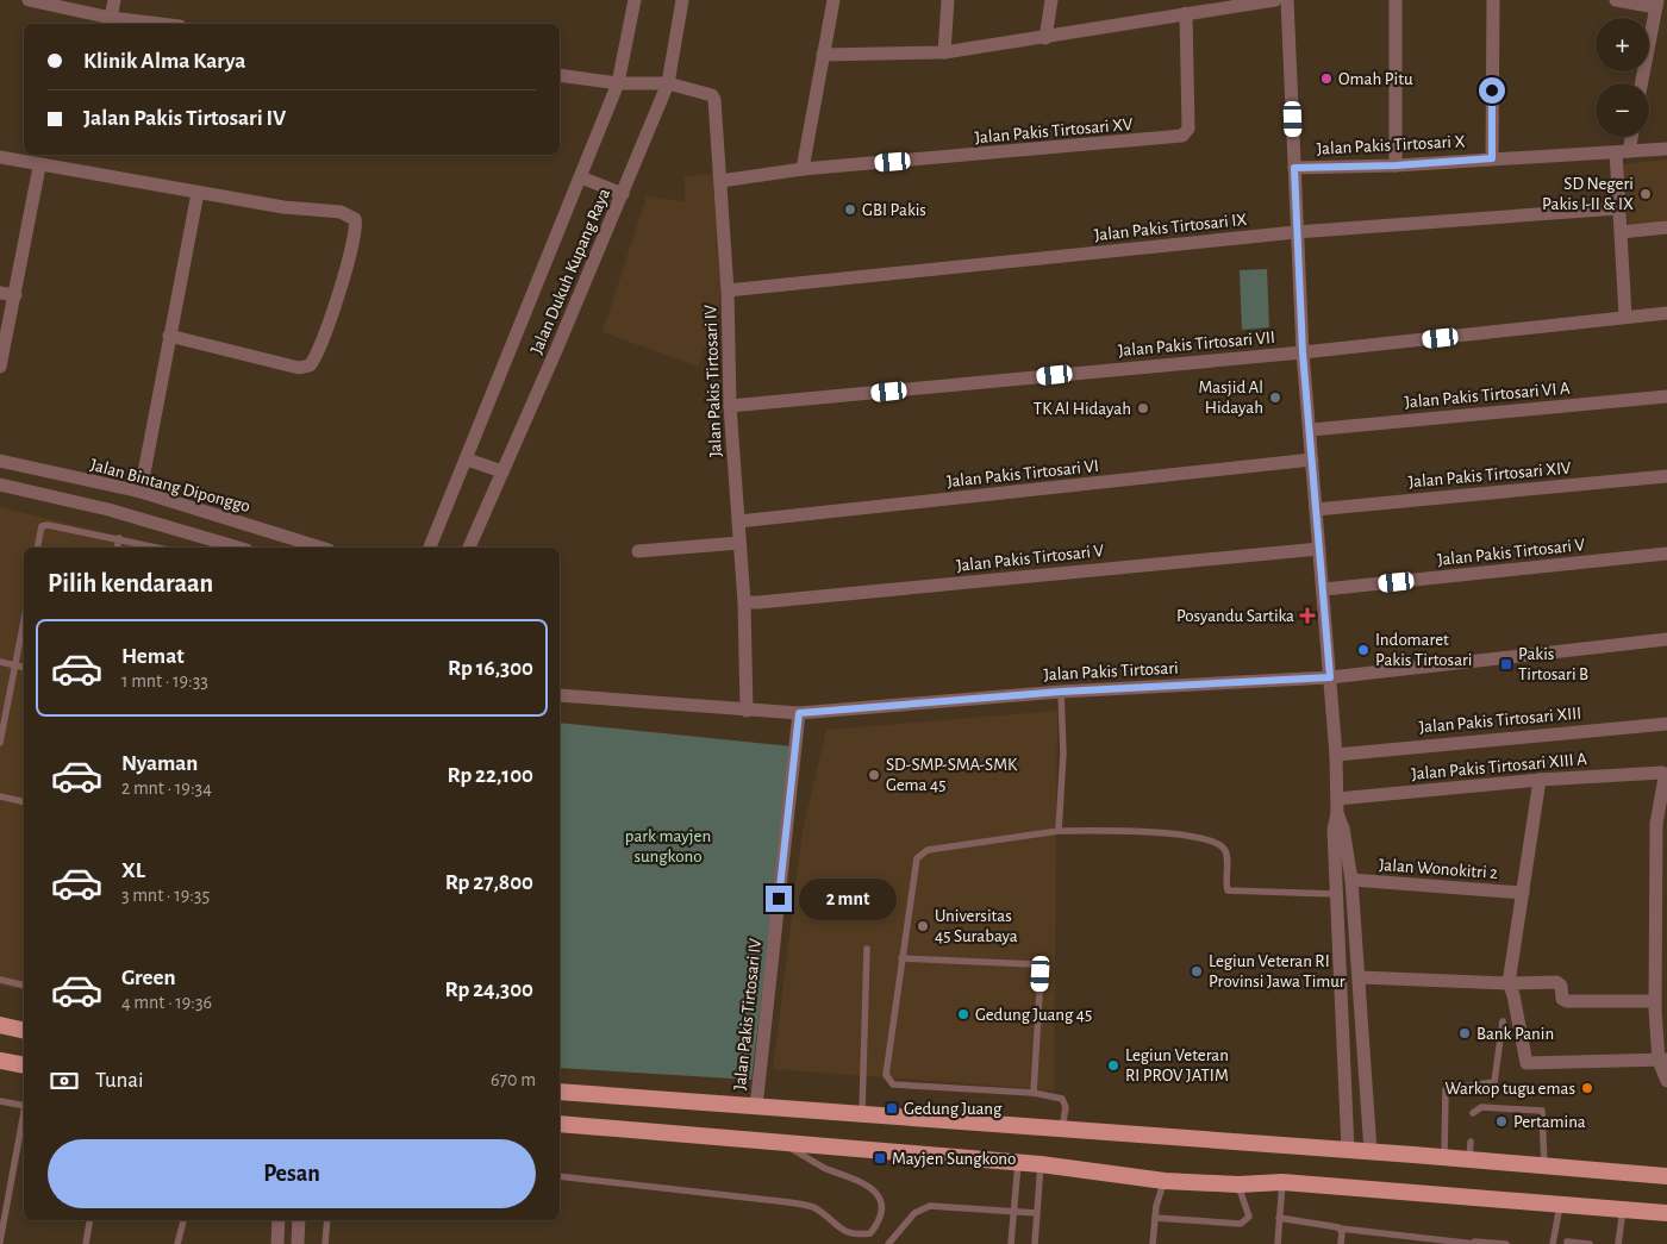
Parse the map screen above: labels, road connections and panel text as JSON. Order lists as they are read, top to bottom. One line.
{"streets":{"street":["Jalan Pakis Tirtosari XV","Jalan Pakis Tirtosari X","Jalan Pakis Tirtosari IX","Jalan Dukuh Kupang Raya","Jalan Pakis Tirtosari VII","Jalan Pakis Tirtosari IV","Jalan Pakis Tirtosari VI A","Jalan Pakis Tirtosari VI","Jalan Pakis Tirtosari XIV","Jalan Bintang Diponggo","Jalan Pakis Tirtosari V","Jalan Pakis Tirtosari","Jalan Pakis Tirtosari XIII","Jalan Pakis Tirtosari XIII A","Jalan Wonokitri 2"]},"crossings":[["Jalan Pakis Tirtosari IX","Jalan Pakis Tirtosari IV"],["Jalan Dukuh Kupang Raya","Jalan Pakis Tirtosari IV"],["Jalan Pakis Tirtosari VII","Jalan Pakis Tirtosari IV"],["Jalan Pakis Tirtosari IV","Jalan Pakis Tirtosari VI"],["Jalan Pakis Tirtosari IV","Jalan Pakis Tirtosari V"],["Jalan Pakis Tirtosari IV","Jalan Pakis Tirtosari"]],"parks":["park mayjen sungkono"],"places":{"other":["Omah Pitu","SD Negeri Pakis I-II & IX","GBI Pakis","Masjid Al Hidayah","TK Al Hidayah","Indomaret Pakis Tirtosari","SD-SMP-SMA-SMK Gema 45","Universitas 45 Surabaya","Legiun Veteran RI Provinsi Jawa Timur","Gedung Juang 45","Bank Panin","Legiun Veteran RI PROV JATIM","Warkop tugu emas","Pertamina"],"health":["Posyandu Sartika"],"transit":["Pakis Tirtosari B","Gedung Juang","Mayjen Sungkono"]},"page":{"map_buttons":["+","−"],"banner":["Klinik Alma Karya","Jalan Pakis Tirtosari IV"],"heading":"Pilih kendaraan","list":[{"name":"Hemat","note":"1 mnt · 19:33","value":"Rp 16,300"},{"name":"Nyaman","note":"2 mnt · 19:34","value":"Rp 22,100"},{"name":"XL","note":"3 mnt · 19:35","value":"Rp 27,800"},{"name":"Green","note":"4 mnt · 19:36","value":"Rp 24,300"}],"bubble":"2 mnt","pay":["Tunai","670 m"],"buttons":"Pesan"}}
